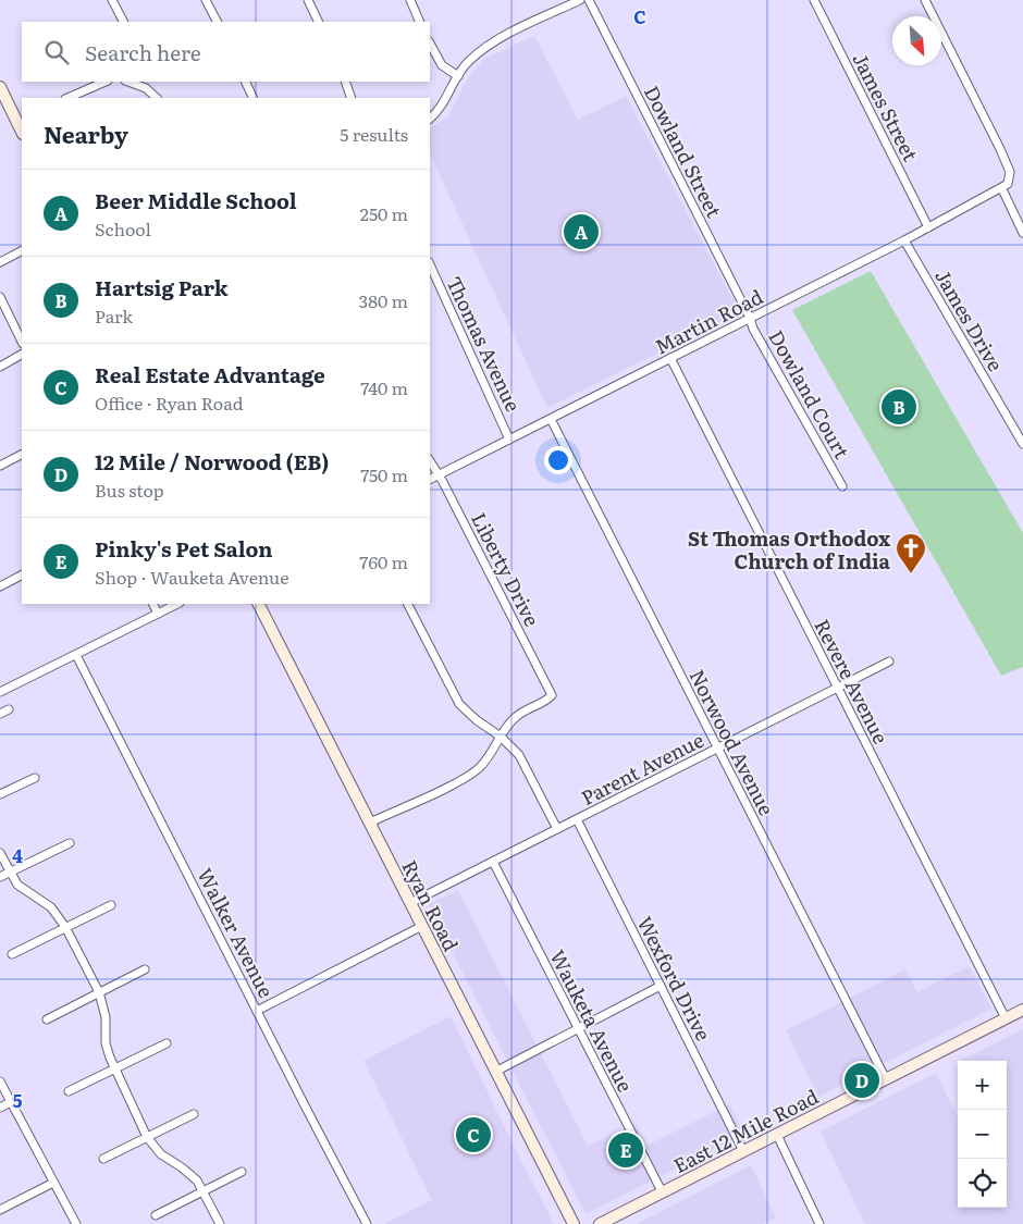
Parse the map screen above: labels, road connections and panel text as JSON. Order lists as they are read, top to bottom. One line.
{"streets":{"main road":["Ryan Road","East 12 Mile Road"],"street":["James Street","Dowland Street","James Drive","Martin Road","Thomas Avenue","Dowland Court","Liberty Drive","Revere Avenue","Norwood Avenue","Parent Avenue","Walker Avenue","Wexford Drive","Wauketa Avenue"]},"crossings":[["James Street","Martin Road"],["Dowland Street","Martin Road"],["Dowland Street","Dowland Court"],["James Drive","Martin Road"],["Martin Road","Thomas Avenue"],["Martin Road","Dowland Court"],["Martin Road","Liberty Drive"],["Martin Road","Revere Avenue"],["Martin Road","Norwood Avenue"],["Revere Avenue","Parent Avenue"],["Revere Avenue","East 12 Mile Road"],["Norwood Avenue","Parent Avenue"],["Norwood Avenue","East 12 Mile Road"],["Parent Avenue","Ryan Road"],["Parent Avenue","Wexford Drive"],["Parent Avenue","Wauketa Avenue"],["Wexford Drive","East 12 Mile Road"],["Wauketa Avenue","East 12 Mile Road"]],"places":{"church":["St Thomas Orthodox Church of India"]},"north":"bottom right","page":{"search":"Search here","heading":["Nearby","5 results"],"list":[{"mark":"A","name":"Beer Middle School","note":"School","value":"250 m"},{"mark":"B","name":"Hartsig Park","note":"Park","value":"380 m"},{"mark":"C","name":"Real Estate Advantage","note":"Office · Ryan Road","value":"740 m"},{"mark":"D","name":"12 Mile / Norwood (EB)","note":"Bus stop","value":"750 m"},{"mark":"E","name":"Pinky's Pet Salon","note":"Shop · Wauketa Avenue","value":"760 m"}],"pins":["A","B","D","C","E"],"map_buttons":["+","−"]},"grid":{"columns":["C"],"rows":["4","5"]}}
